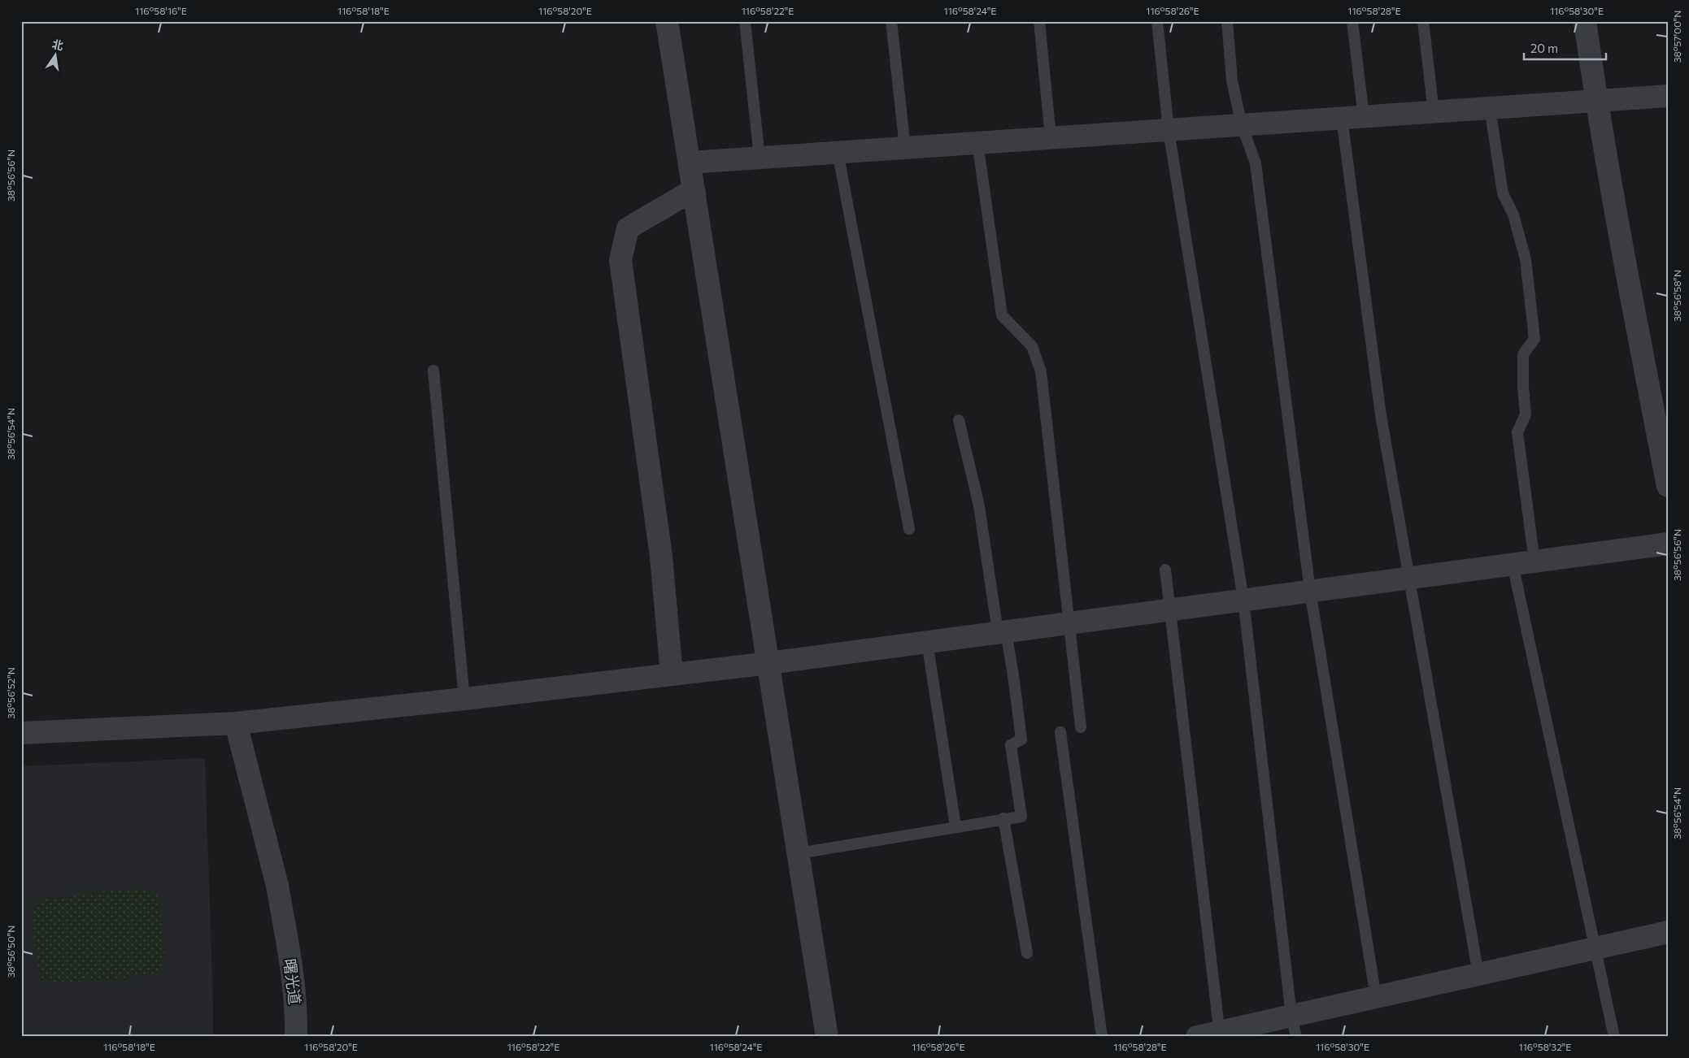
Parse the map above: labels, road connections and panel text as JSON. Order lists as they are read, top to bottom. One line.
{"streets":{"street":["曙光道"]},"scale_bar":"20 m","north":"top","coordinates":["116°58'16\"E","116°58'18\"E","116°58'20\"E","116°58'22\"E","116°58'24\"E","116°58'26\"E","116°58'28\"E","116°58'30\"E","38°57'00\"N","38°56'56\"N","38°56'58\"N","38°56'54\"N","38°56'52\"N","38°56'50\"N","116°58'32\"E"]}
